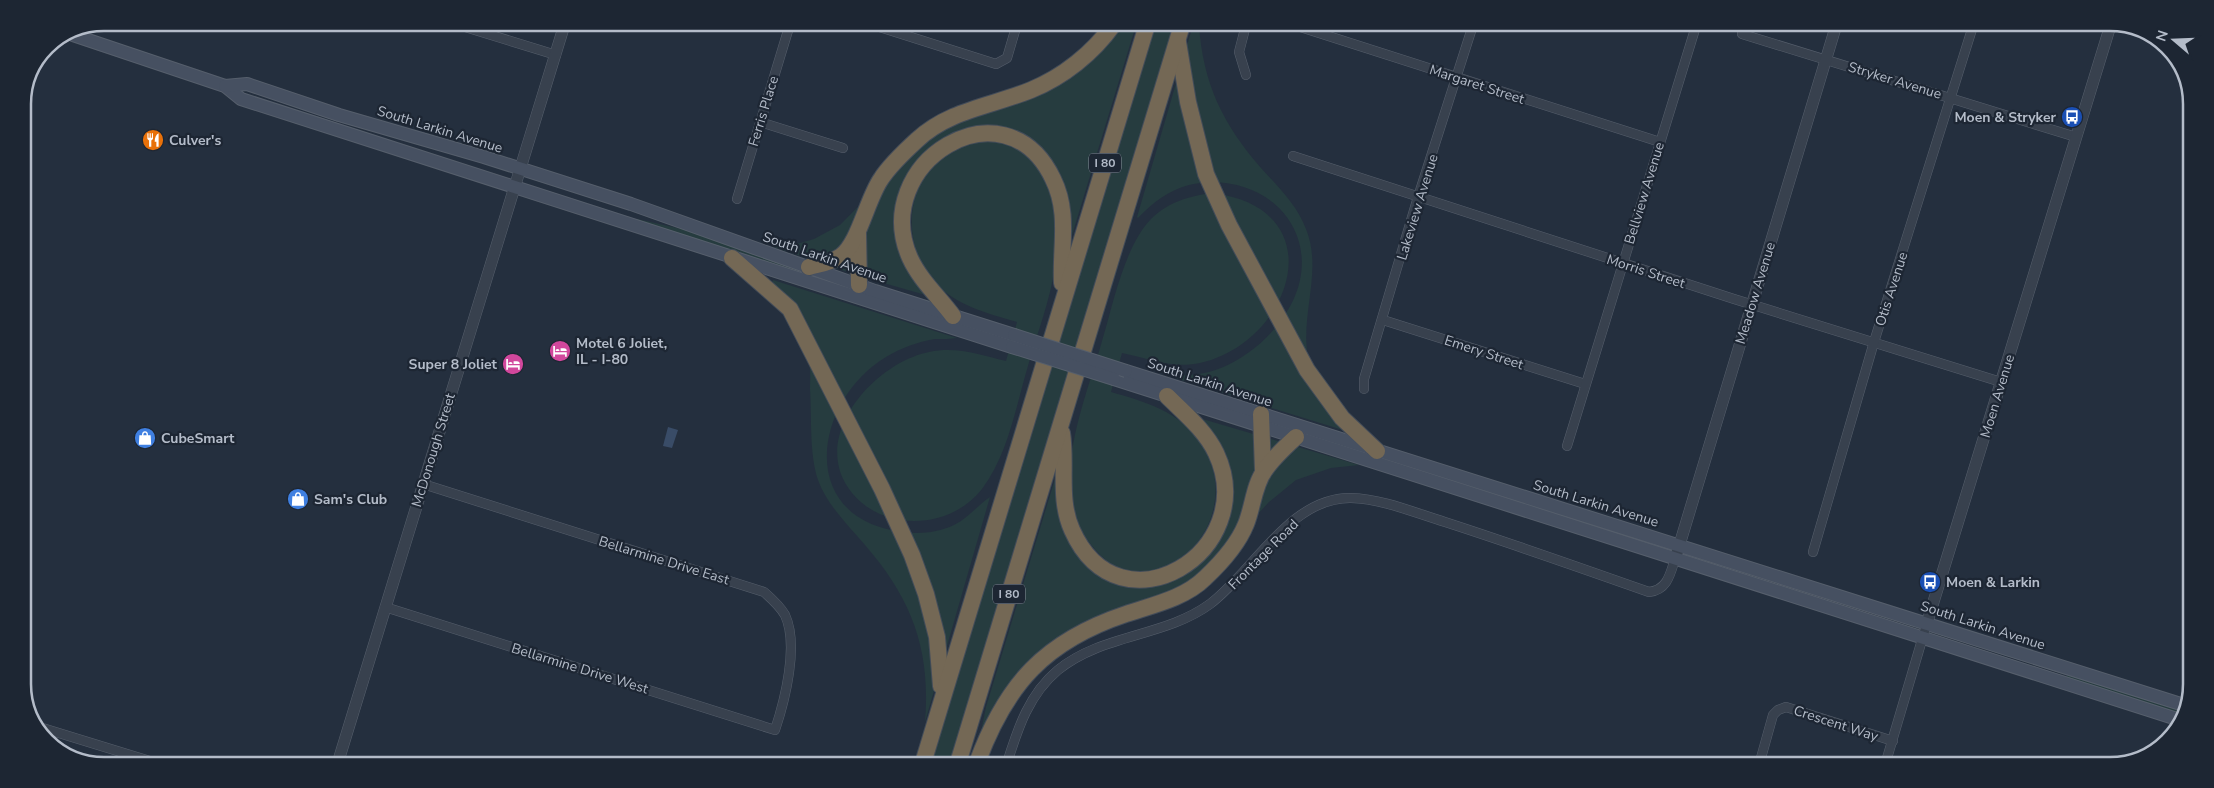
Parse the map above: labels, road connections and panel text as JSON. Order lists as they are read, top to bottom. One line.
{"streets":{"highway":["I 80"],"main road":["South Larkin Avenue"],"street":["Stryker Avenue","Margaret Street","Ferris Place","Bellview Avenue","Lakeview Avenue","Morris Street","Otis Avenue","Meadow Avenue","Emery Street","Moen Avenue","McDonough Street","Frontage Road","Bellarmine Drive East","Bellarmine Drive West","Crescent Way"]},"crossings":[["Stryker Avenue","Otis Avenue"],["Stryker Avenue","Meadow Avenue"],["Stryker Avenue","Moen Avenue"],["Margaret Street","Bellview Avenue"],["Margaret Street","Lakeview Avenue"],["South Larkin Avenue","Meadow Avenue"],["South Larkin Avenue","Moen Avenue"],["South Larkin Avenue","McDonough Street"],["South Larkin Avenue","Frontage Road"],["Bellview Avenue","Morris Street"],["Bellview Avenue","Emery Street"],["Lakeview Avenue","Morris Street"],["Lakeview Avenue","Emery Street"],["Morris Street","Otis Avenue"],["Morris Street","Meadow Avenue"],["Morris Street","Moen Avenue"],["Meadow Avenue","Frontage Road"],["Moen Avenue","Crescent Way"],["McDonough Street","Bellarmine Drive East"],["McDonough Street","Bellarmine Drive West"],["Bellarmine Drive East","Bellarmine Drive West"]],"places":{"bus stop":["Moen & Stryker","Moen & Larkin"],"restaurant":["Culver's"],"hotel":["Motel 6 Joliet, IL - I-80","Super 8 Joliet"],"shop":["CubeSmart","Sam's Club"]},"north":"left"}
